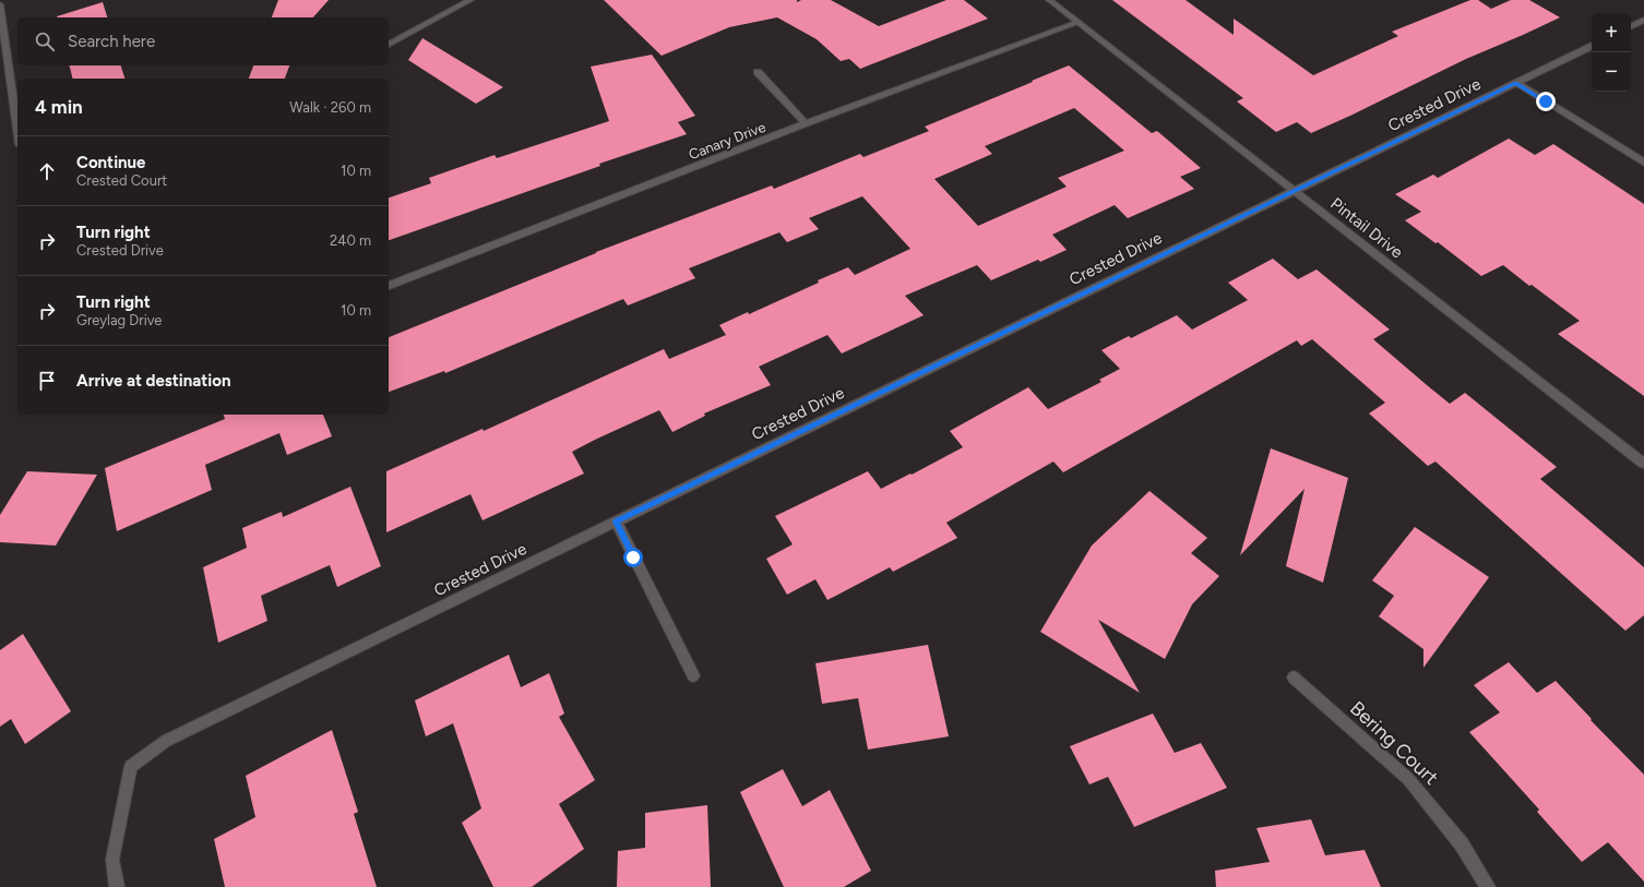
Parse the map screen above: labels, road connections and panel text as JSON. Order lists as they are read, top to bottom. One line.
{"streets":{"street":["Crested Drive","Canary Drive","Pintail Drive","Bering Court"]},"crossings":[["Crested Drive","Pintail Drive"],["Canary Drive","Pintail Drive"]],"page":{"map_buttons":["+","−"],"search":"Search here","heading":["4 min","Walk · 260 m"],"list":[["Continue","Crested Court","10 m"],["Turn right","Crested Drive","240 m"],["Turn right","Greylag Drive","10 m"],"Arrive at destination"]}}
